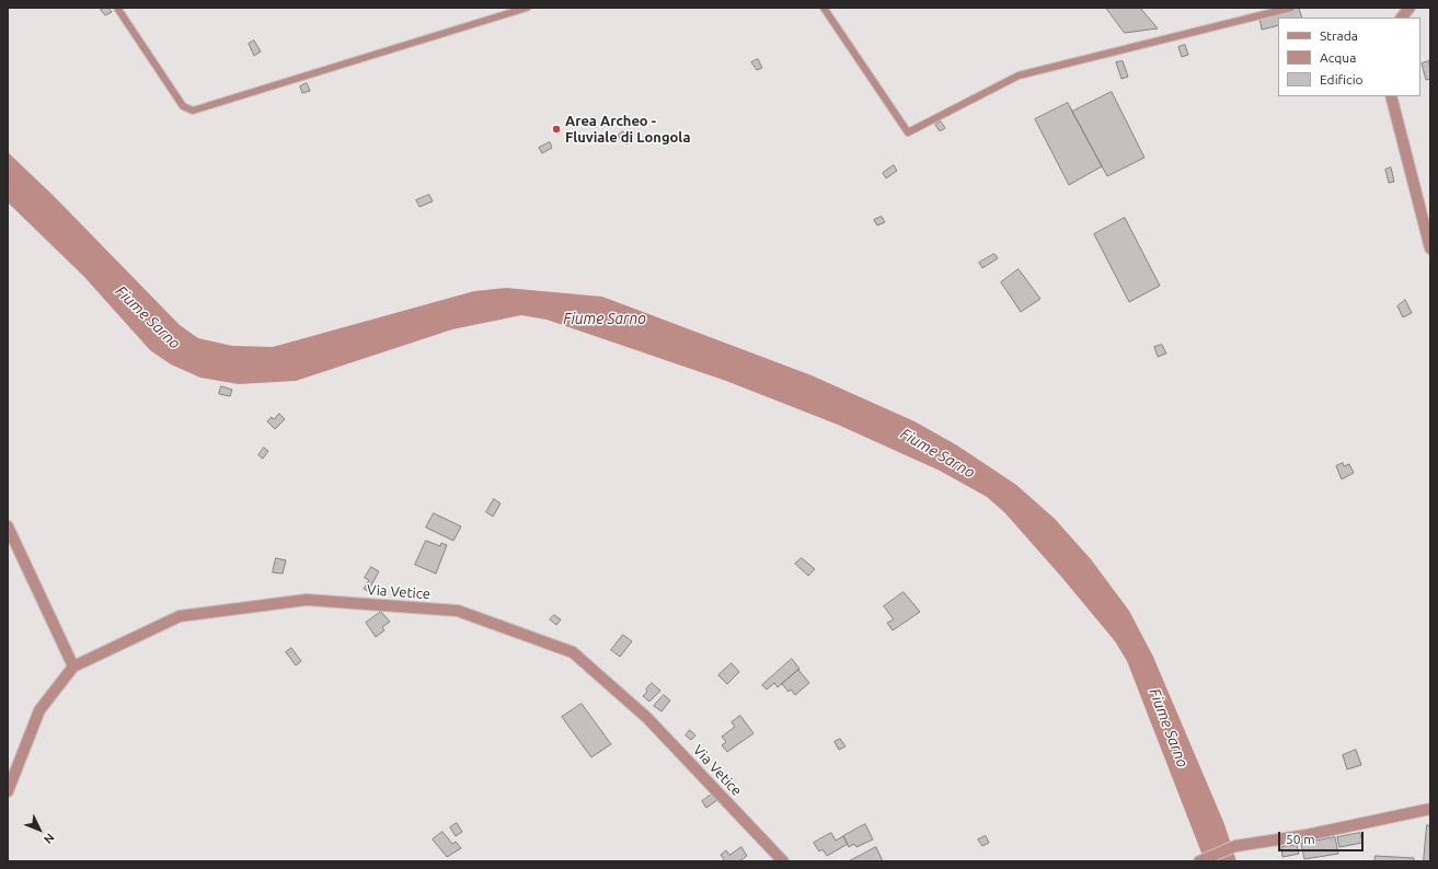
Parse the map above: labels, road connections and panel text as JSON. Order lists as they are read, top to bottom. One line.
{"streets":{"street":["Via Vetice"]},"water":["Fiume Sarno"],"places":["Area Archeo - Fluviale di Longola"],"legend":["Strada","Acqua","Edificio"],"scale_bar":"50 m","north":"bottom right"}
